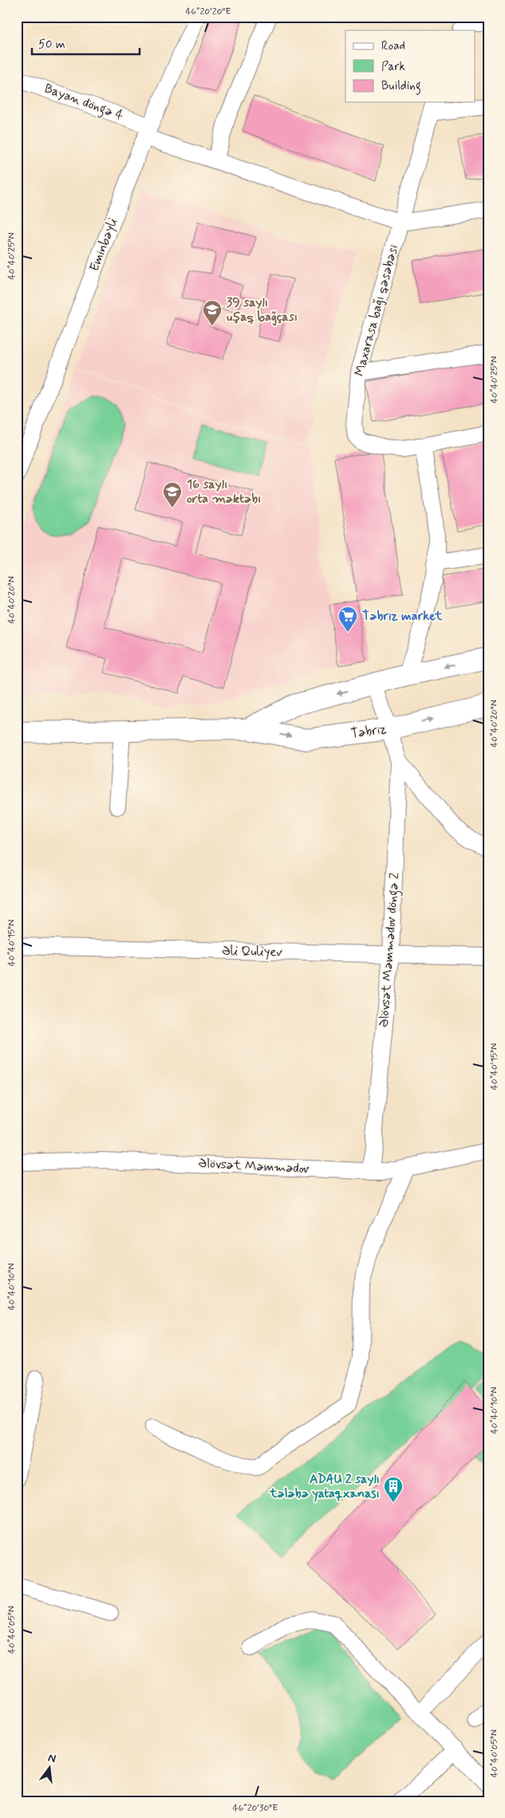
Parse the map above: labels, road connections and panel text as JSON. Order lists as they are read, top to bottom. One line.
{"streets":{"main road":["Təbriz"],"street":["Bayan döngə 4","Eminbəyli","Maxarasa bağı qəsəbəsi","Əlövsət Məmmədov döngə 2","Əli Quliyev","Əlövsət Məmmədov"]},"crossings":[["Bayan döngə 4","Eminbəyli"],["Bayan döngə 4","Maxarasa bağı qəsəbəsi"],["Təbriz","Əlövsət Məmmədov döngə 2"],["Əlövsət Məmmədov döngə 2","Əli Quliyev"],["Əlövsət Məmmədov döngə 2","Əlövsət Məmmədov"]],"places":{"school or university":["39 saylı uşaq bağçası","16 saylı orta məktəbı"],"supermarket":["Təbriz market"],"building":["ADAU 2 saylı tələbə yataqxanası"]},"legend":["Road","Park","Building"],"scale_bar":"50 m","north":"top","coordinates":["46°20'20\"E","40°40'25\"N","40°40'20\"N","40°40'15\"N","40°40'10\"N","40°40'05\"N","46°20'30\"E"]}
